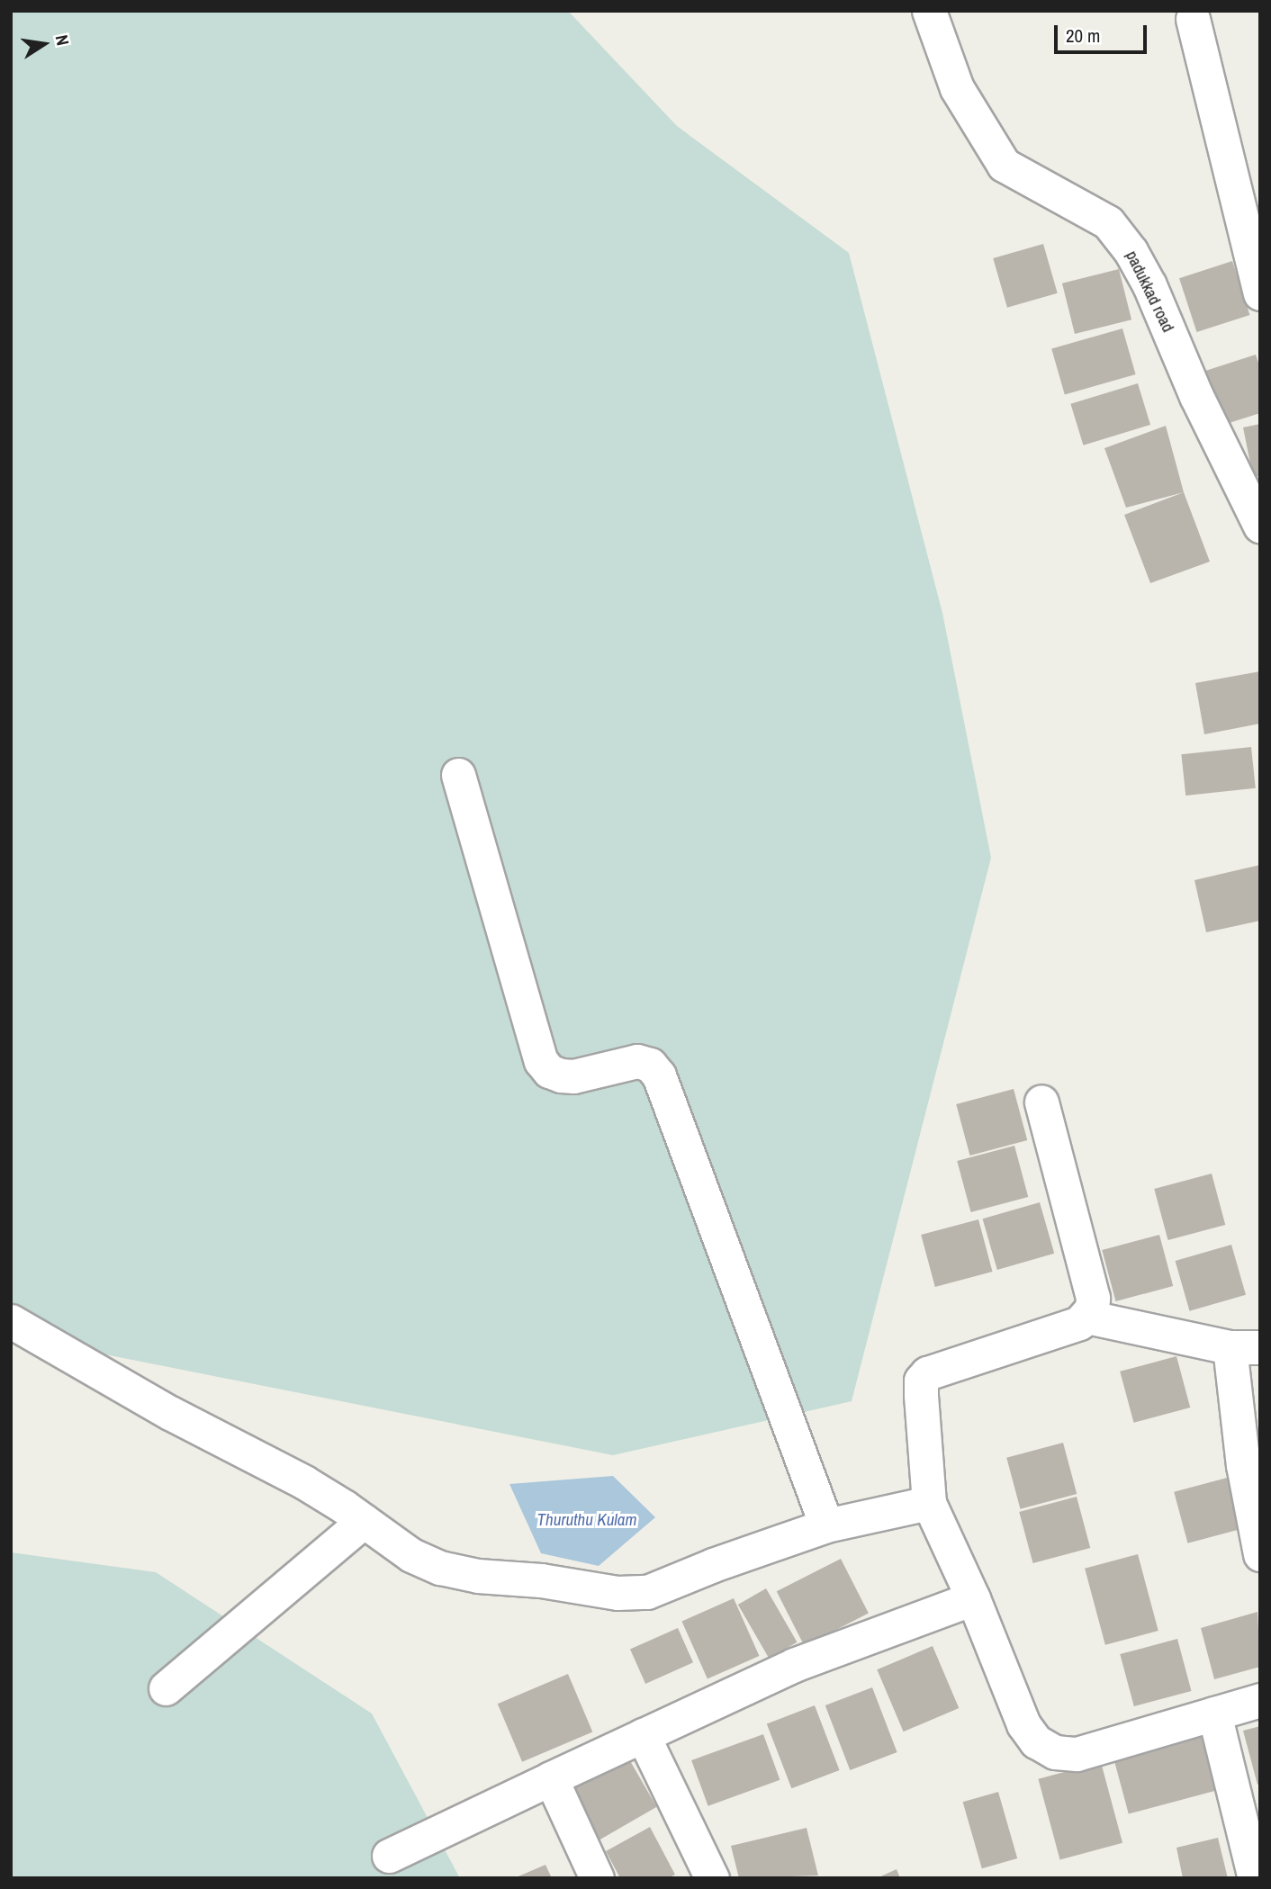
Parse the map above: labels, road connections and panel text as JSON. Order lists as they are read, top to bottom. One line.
{"streets":{"street":["padukkad road"]},"water":["Thuruthu Kulam"],"scale_bar":"20 m","north":"right"}
